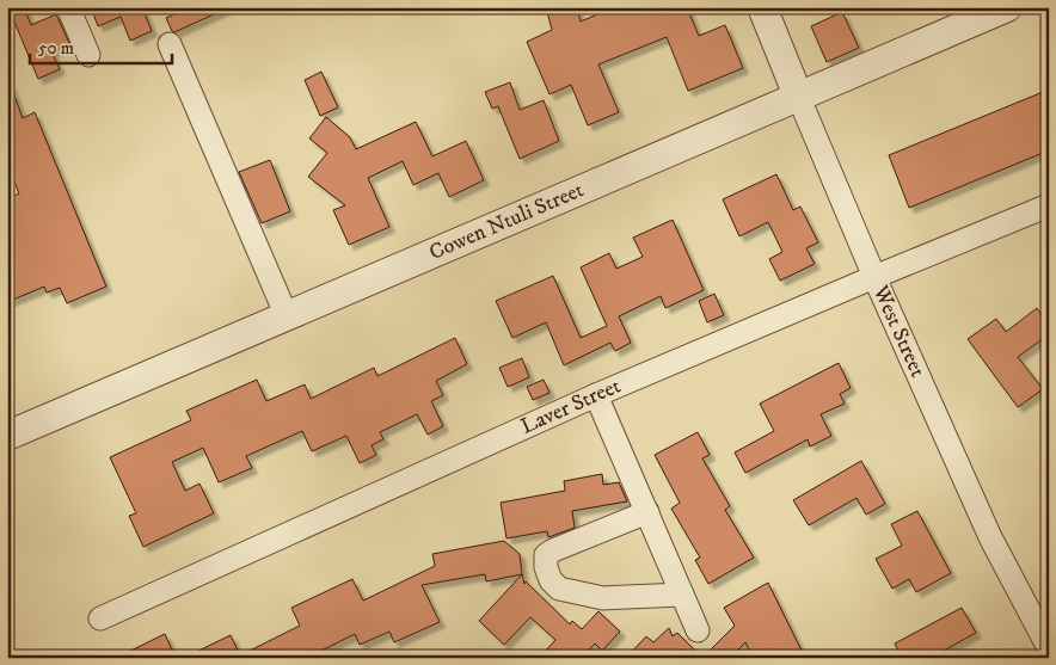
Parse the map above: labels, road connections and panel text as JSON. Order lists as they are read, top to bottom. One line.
{"streets":{"street":["Cowen Ntuli Street","West Street","Laver Street"]},"crossings":[["Cowen Ntuli Street","West Street"],["West Street","Laver Street"]],"scale_bar":"50 m"}
